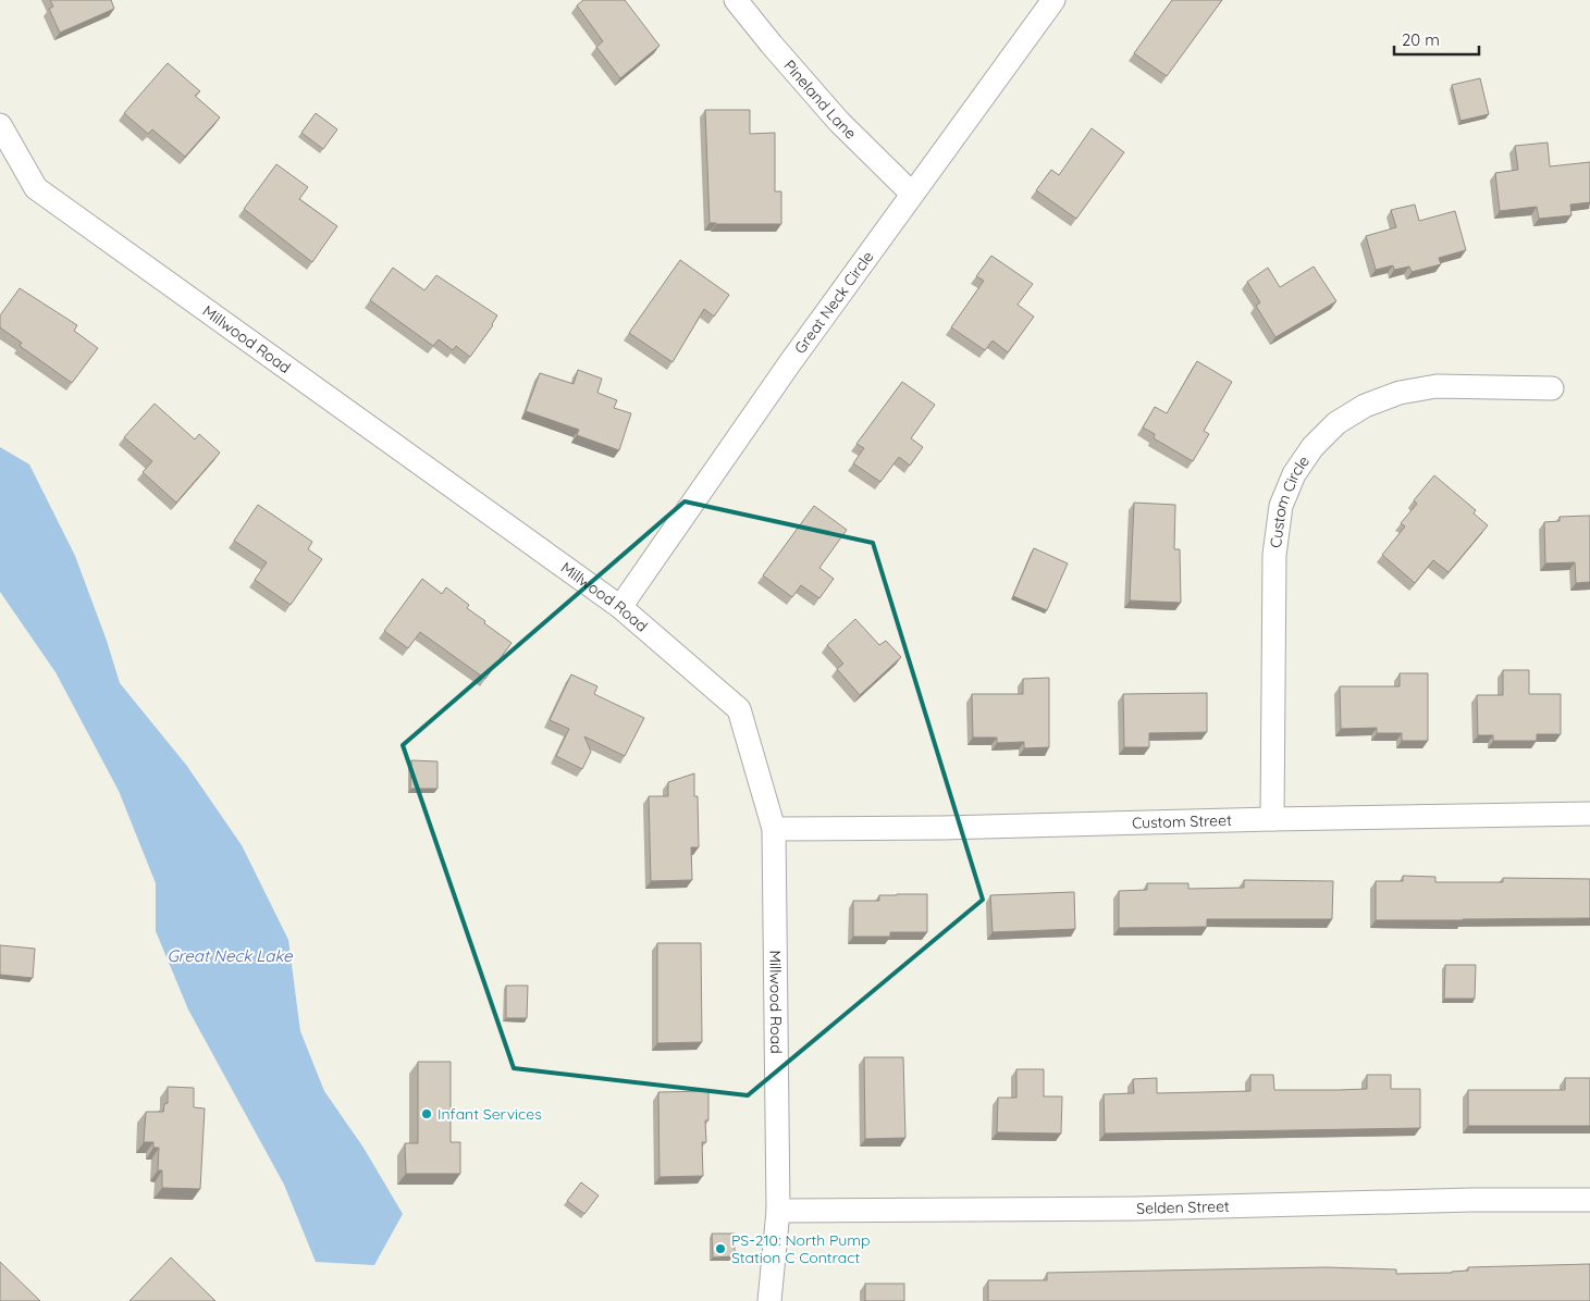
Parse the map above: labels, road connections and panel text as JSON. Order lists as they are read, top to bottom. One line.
{"streets":{"street":["Pineland Lane","Great Neck Circle","Millwood Road","Custom Circle","Custom Street","Selden Street"]},"crossings":[["Pineland Lane","Great Neck Circle"],["Great Neck Circle","Millwood Road"],["Millwood Road","Custom Street"],["Millwood Road","Selden Street"],["Custom Circle","Custom Street"]],"water":["Great Neck Lake"],"places":["Infant Services","PS-210: North Pump Station C Contract"],"scale_bar":"20 m"}
